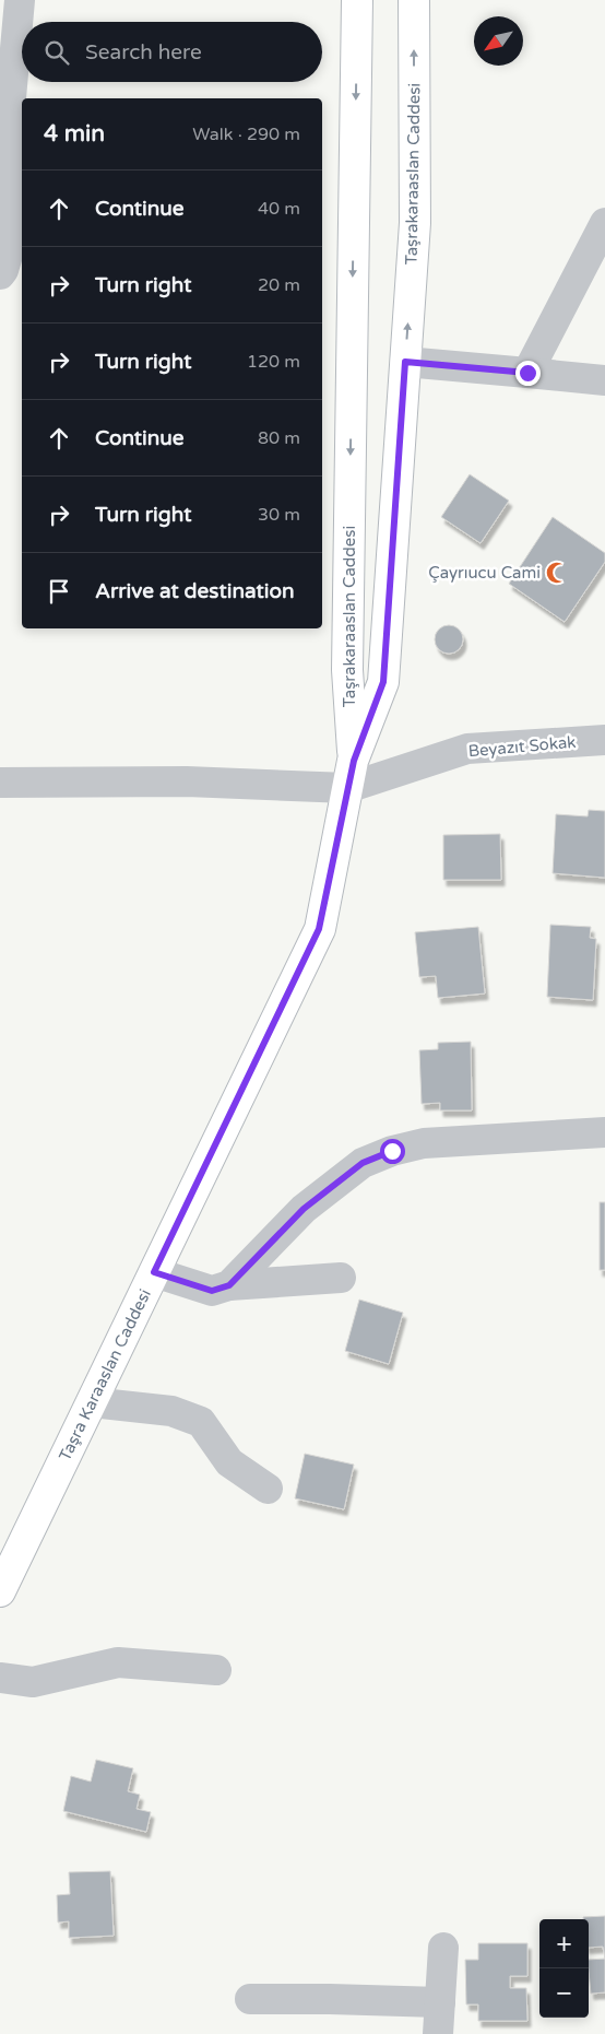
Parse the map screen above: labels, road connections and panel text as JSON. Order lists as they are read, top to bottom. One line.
{"streets":{"street":["Taşrakaraaslan Caddesi","Beyazıt Sokak","Taşra Karaaslan Caddesi"]},"crossings":[["Taşrakaraaslan Caddesi","Beyazıt Sokak"],["Taşrakaraaslan Caddesi","Taşra Karaaslan Caddesi"],["Beyazıt Sokak","Taşra Karaaslan Caddesi"]],"places":{"mosque":["Çayrıucu Cami"]},"north":"bottom left","page":{"search":"Search here","heading":["4 min","Walk · 290 m"],"list":[["Continue","40 m"],["Turn right","20 m"],["Turn right","120 m"],["Continue","80 m"],["Turn right","30 m"],"Arrive at destination"],"map_buttons":["+","−"]}}
